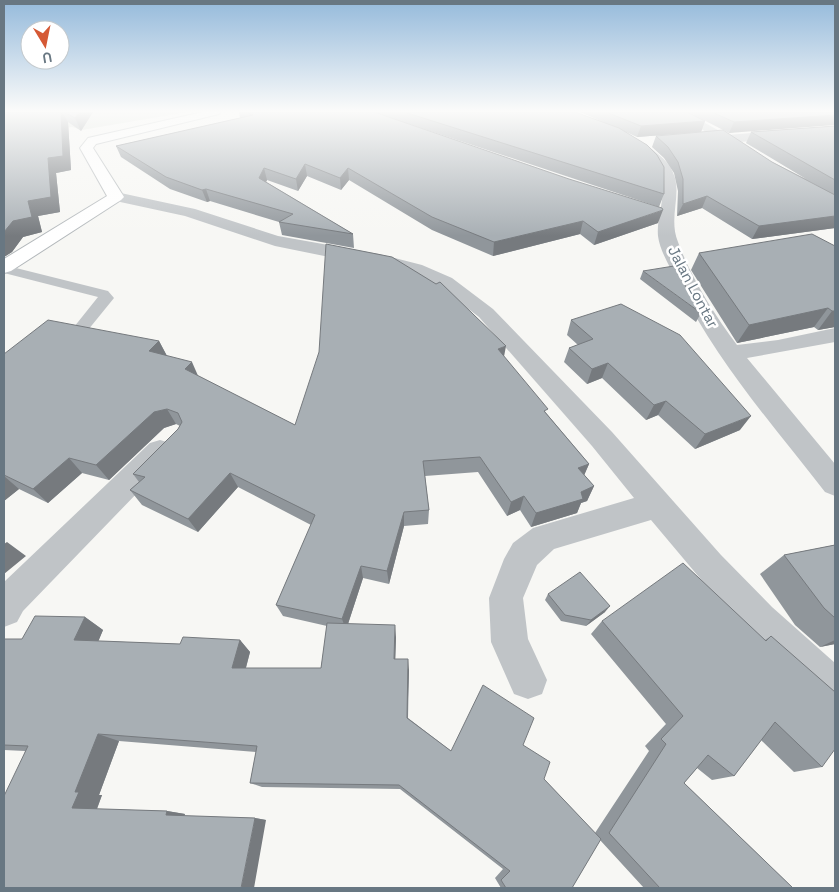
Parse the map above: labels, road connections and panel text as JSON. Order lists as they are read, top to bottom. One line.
{"streets":{"street":["Jalan Lontar"]},"north":"bottom"}
